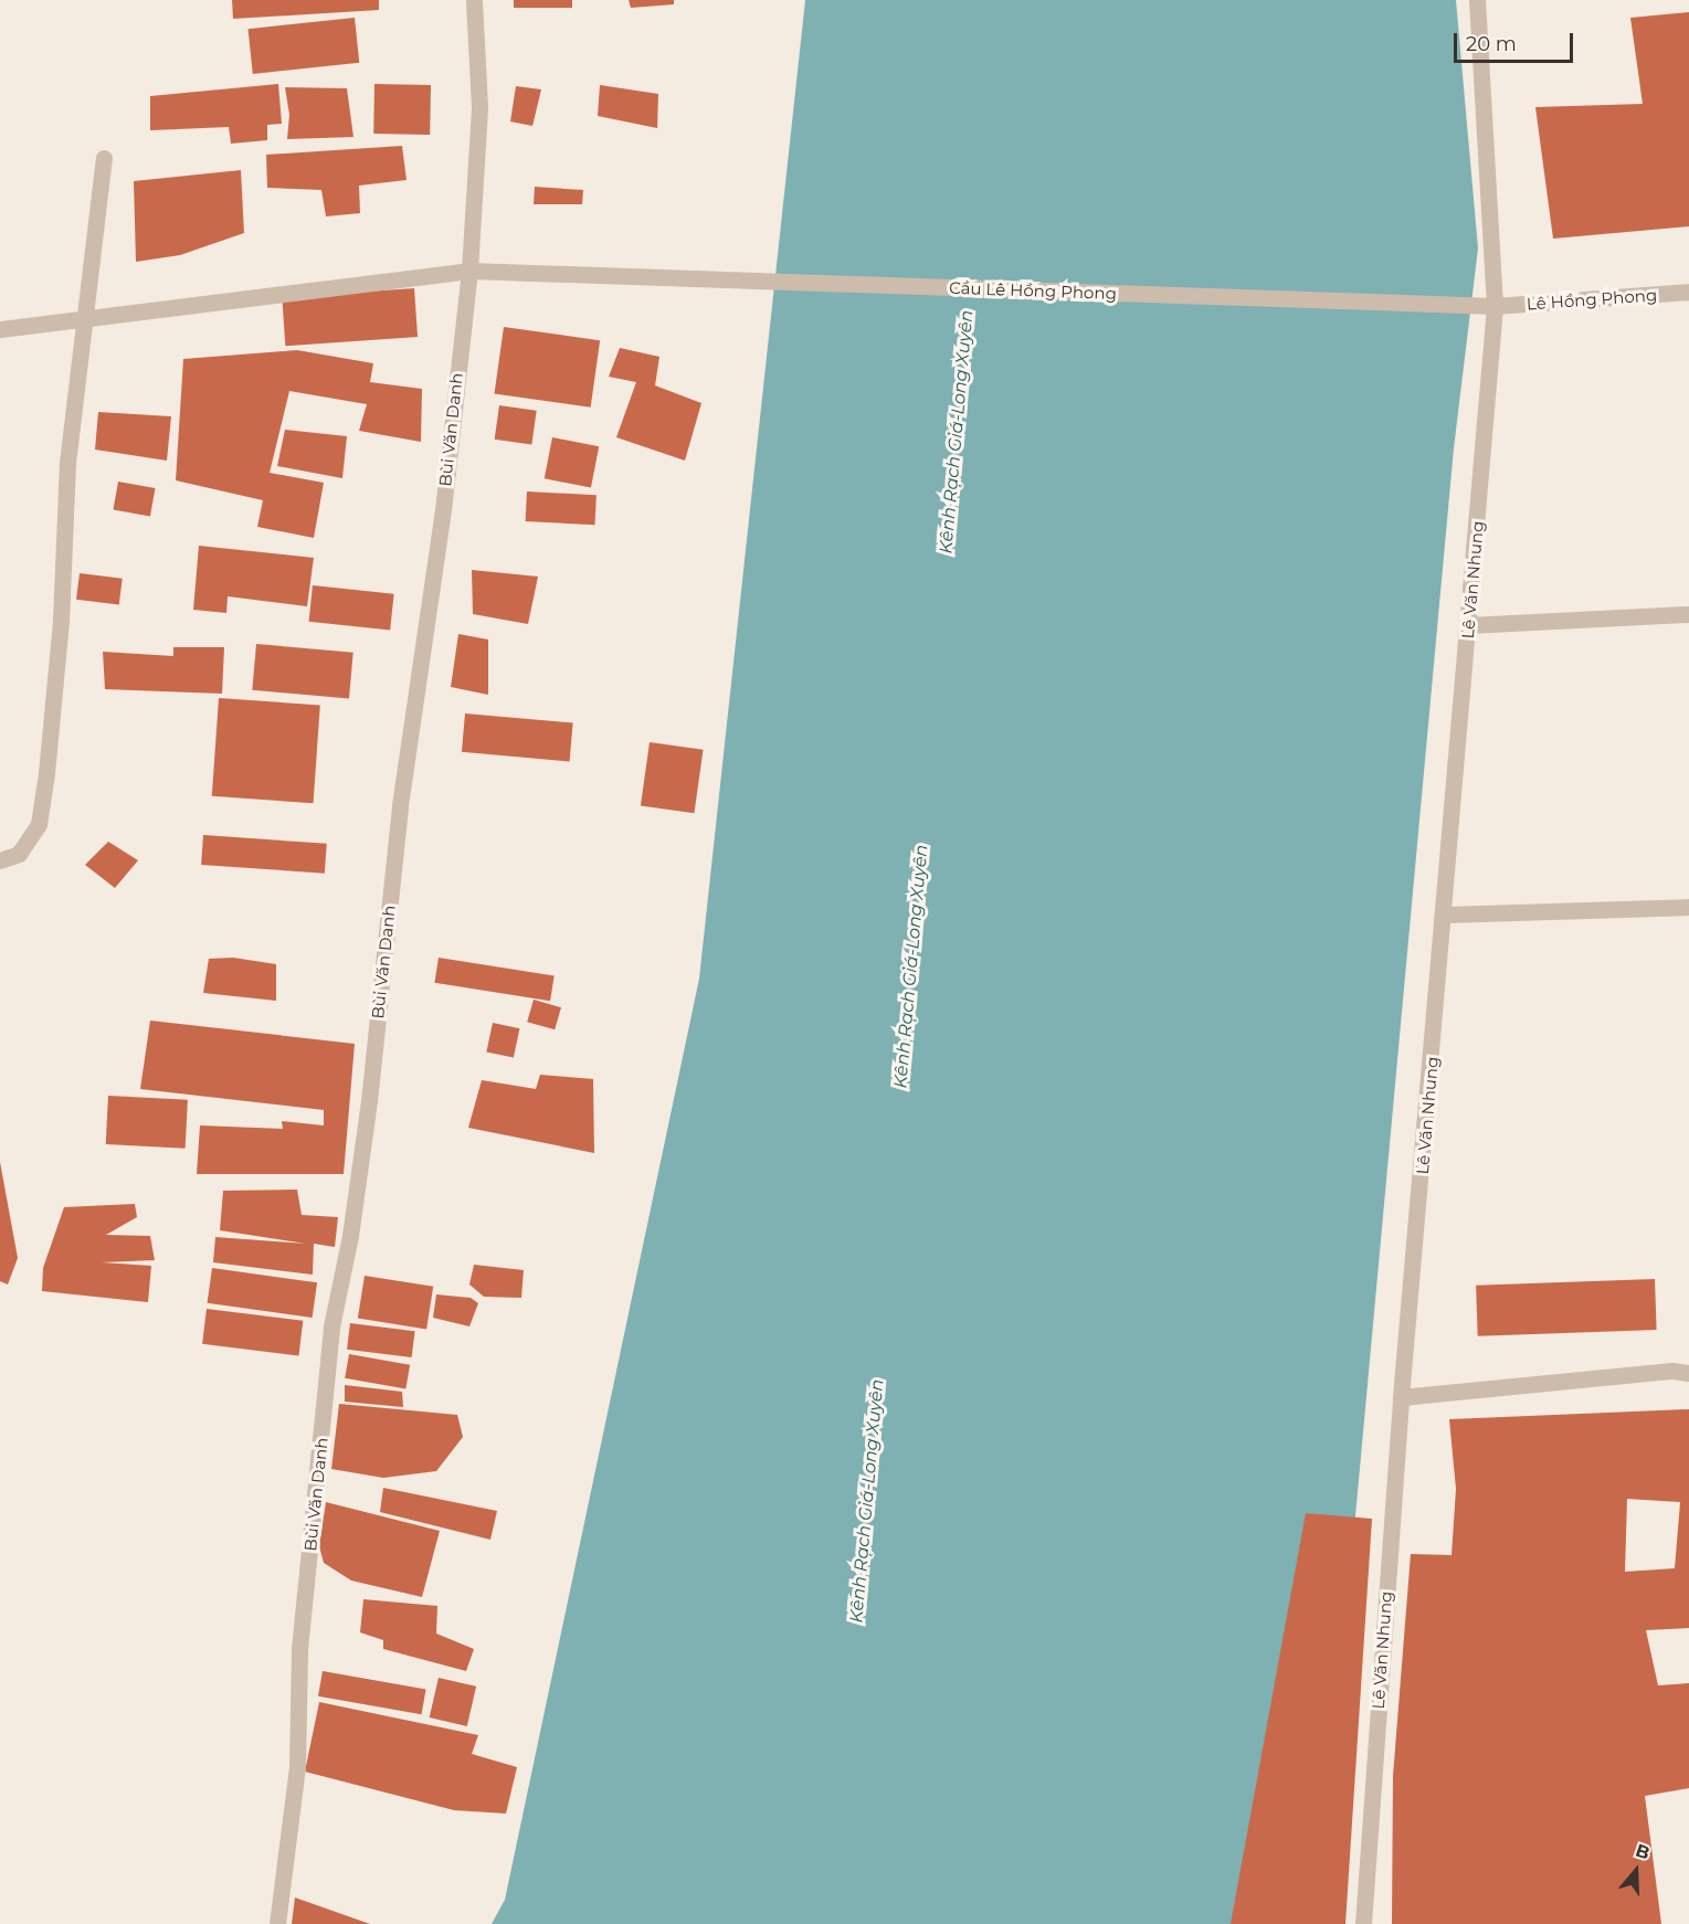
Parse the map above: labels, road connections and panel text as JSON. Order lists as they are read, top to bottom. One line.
{"streets":{"street":["Cầu Lê Hồng Phong","Lê Hồng Phong","Bùi Văn Danh","Lê Văn Nhung"]},"crossings":[["Cầu Lê Hồng Phong","Lê Hồng Phong"],["Cầu Lê Hồng Phong","Bùi Văn Danh"],["Cầu Lê Hồng Phong","Lê Văn Nhung"],["Lê Hồng Phong","Lê Văn Nhung"]],"water":["Kênh Rạch Giá-Long Xuyên"],"scale_bar":"20 m","north":"top"}
